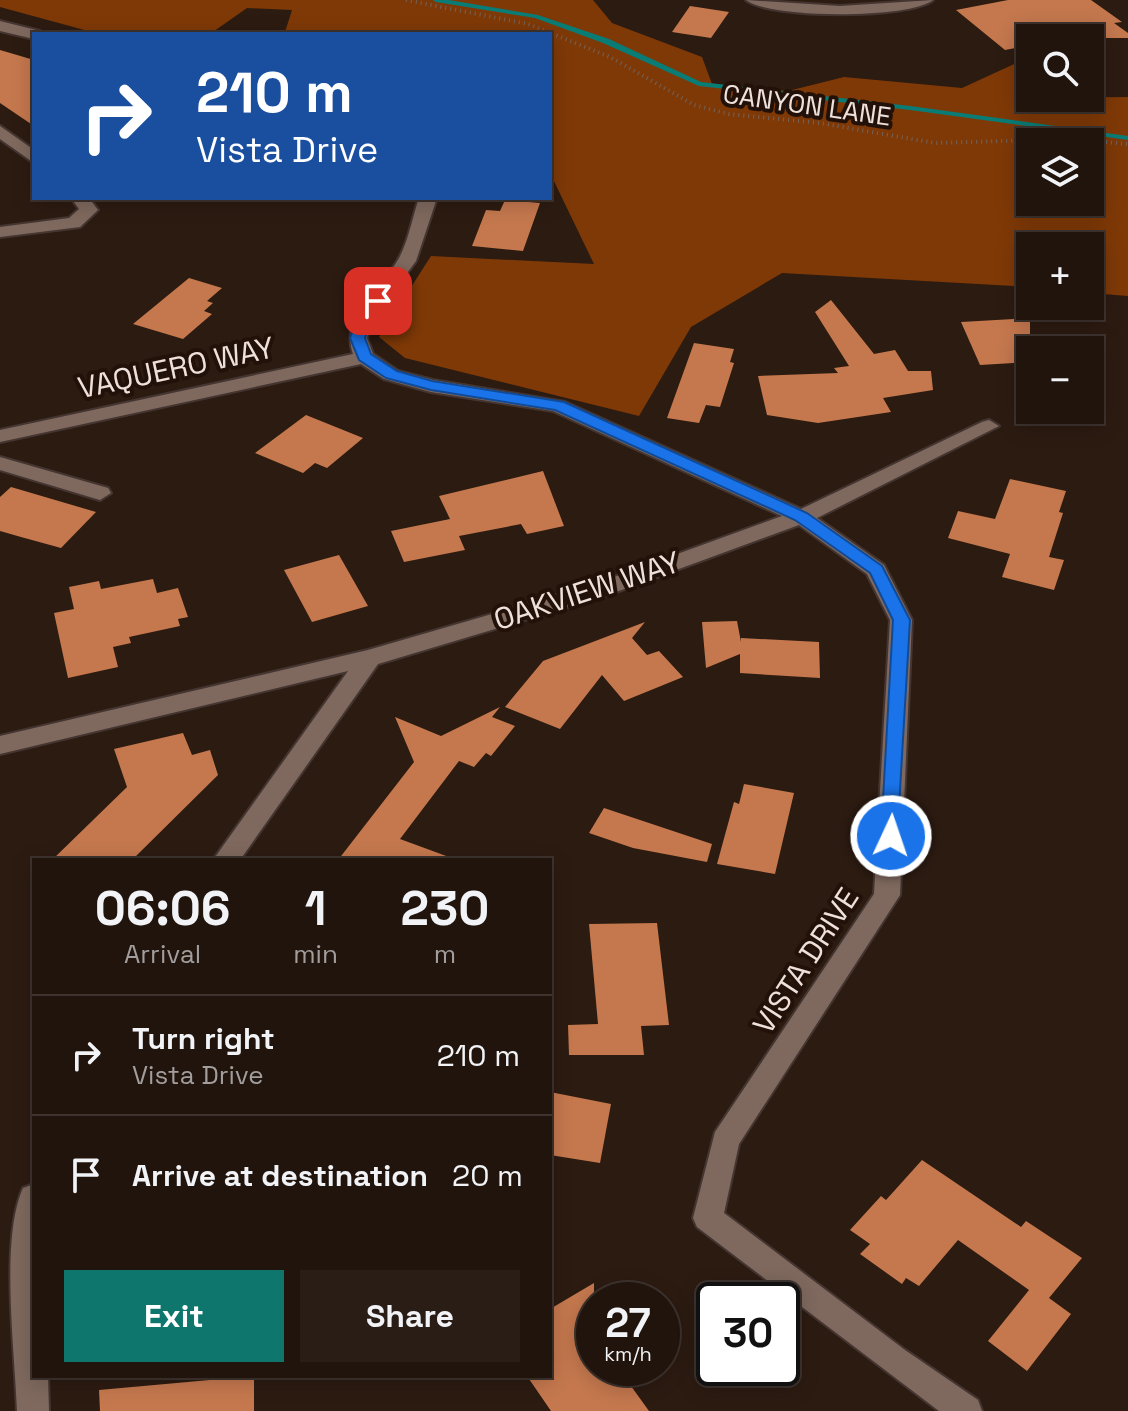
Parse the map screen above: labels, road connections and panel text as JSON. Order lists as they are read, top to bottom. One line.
{"streets":{"street":["VAQUERO WAY","OAKVIEW WAY","VISTA DRIVE"],"path":["CANYON LANE"]},"crossings":[["VAQUERO WAY","VISTA DRIVE"],["OAKVIEW WAY","VISTA DRIVE"]],"page":{"map_buttons":["+","−"],"turn":["210 m","Vista Drive"],"eta":["06:06","Arrival","1","min","230","m"],"list":[{"name":"Turn right","note":"Vista Drive","value":"210 m"},{"name":"Arrive at destination","value":"20 m"}],"buttons":["Exit","Share"],"speed":"27 km/h","limit":"30"}}
